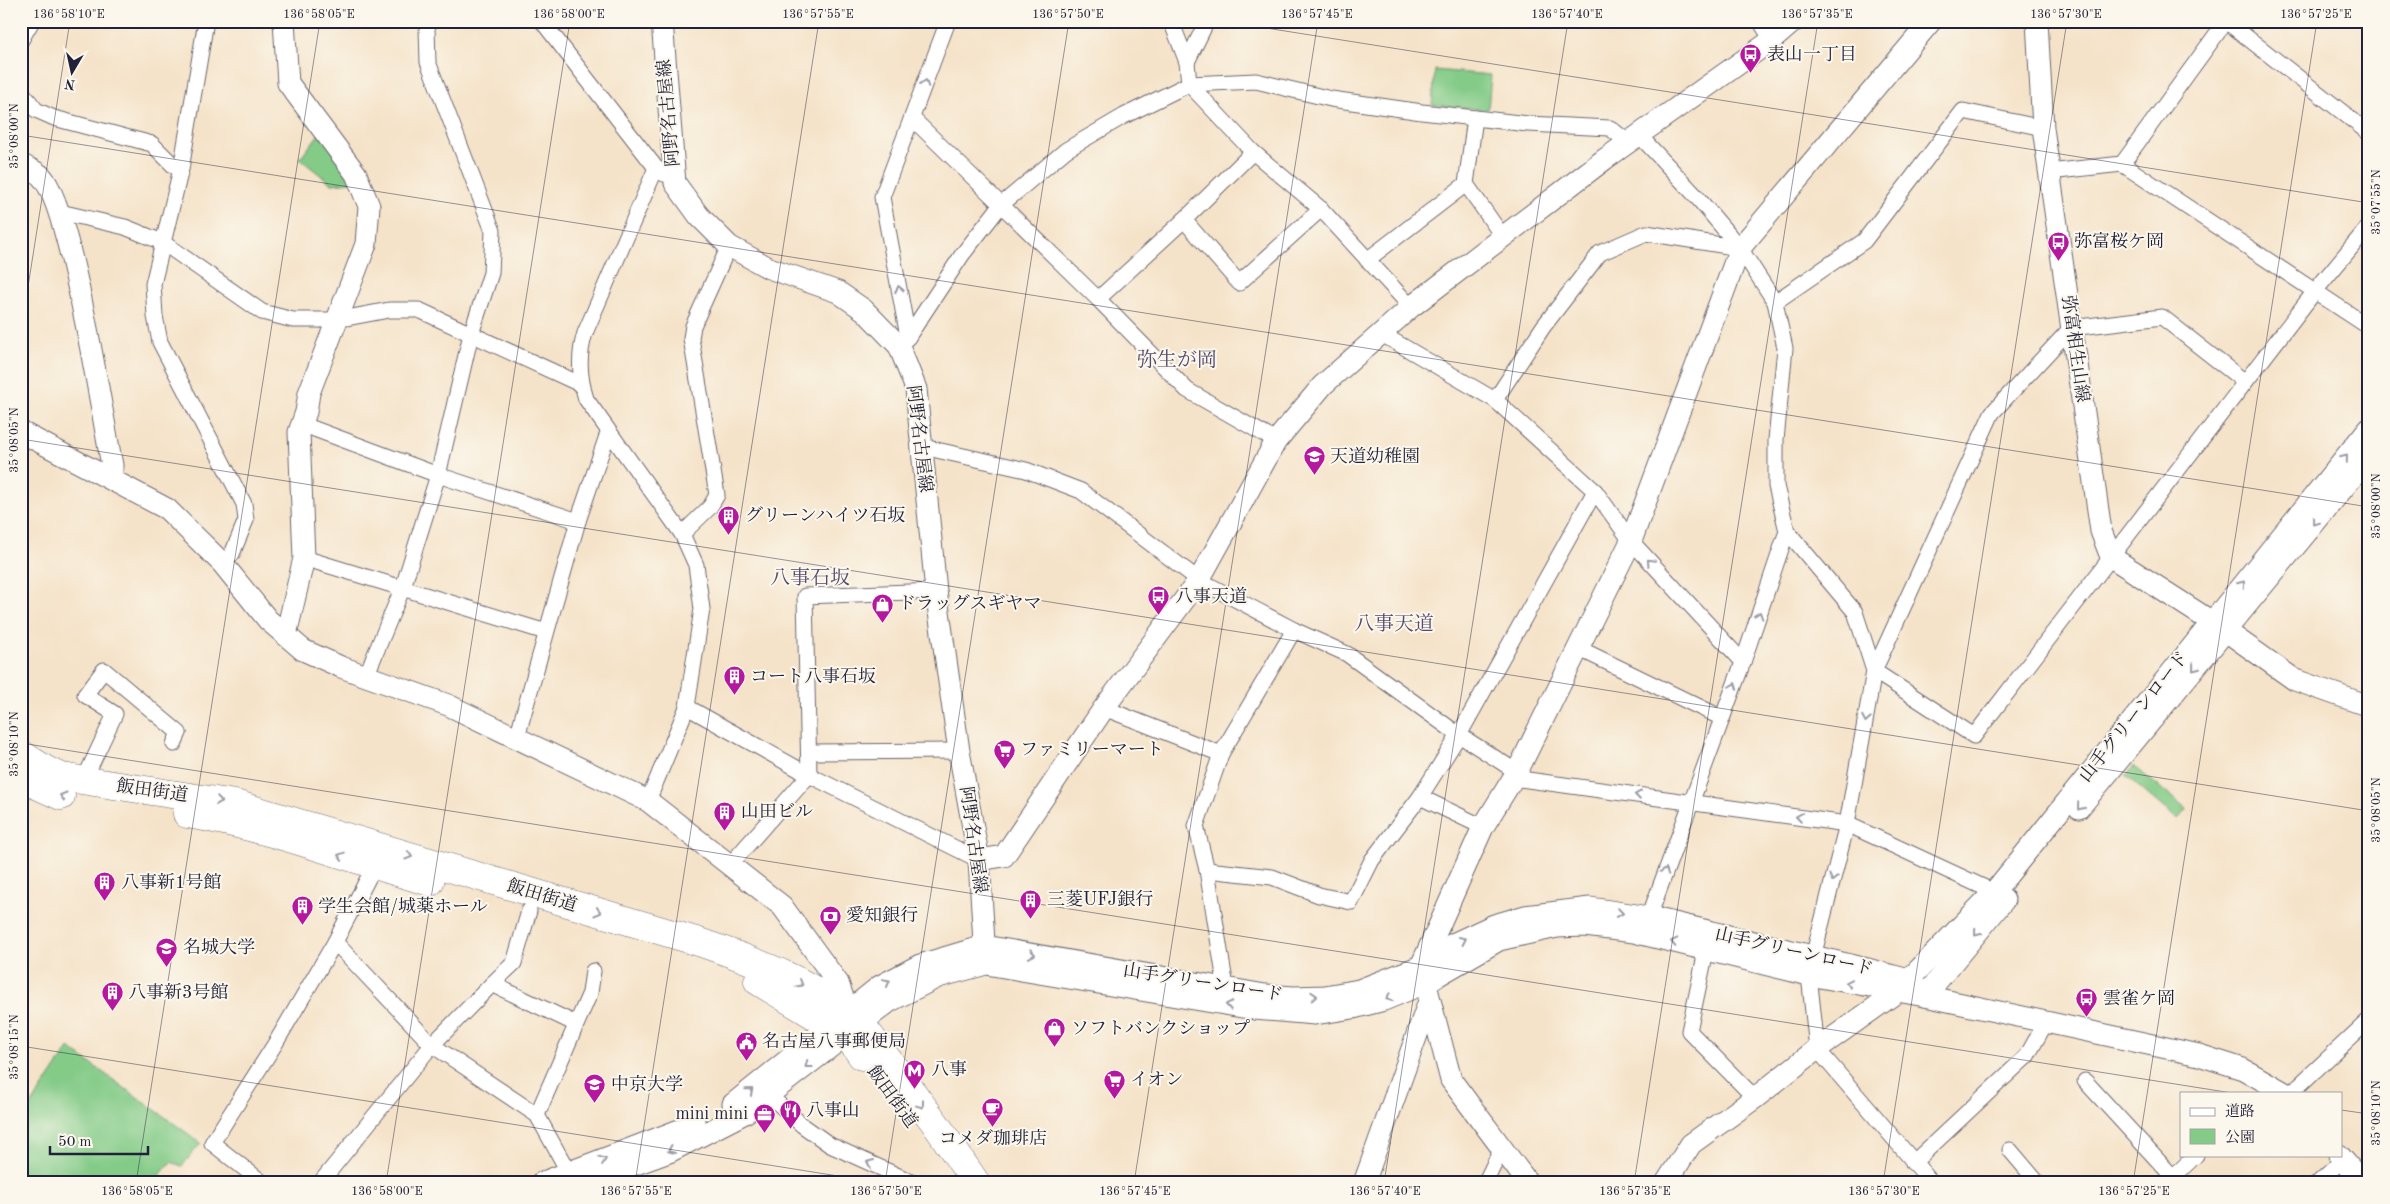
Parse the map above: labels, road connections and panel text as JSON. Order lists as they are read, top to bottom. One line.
{"streets":{"highway":["飯田街道"],"street":["阿野名古屋線","弥富相生山線","山手グリーンロード"]},"crossings":[["阿野名古屋線","山手グリーンロード"]],"districts":["弥生が岡","八事石坂","八事天道"],"places":{"bus stop":["表山一丁目","弥富桜ケ岡","八事天道","雲雀ケ岡"],"school or university":["天道幼稚園","名城大学","中京大学"],"building":["グリーンハイツ石坂","コート八事石坂","山田ビル","八事新1号館","三菱UFJ銀行","学生会館/城薬ホール","八事新3号館"],"shop":["ドラッグスギヤマ","ソフトバンクショップ"],"supermarket":["ファミリーマート","イオン"],"bank":["愛知銀行"],"public building":["名古屋八事郵便局"],"metro station":["八事"],"cafe":["コメダ珈琲店"],"restaurant":["八事山"],"office":["mini mini"]},"legend":["道路","公園"],"scale_bar":"50 m","north":"bottom","coordinates":["136°58'10\"E","136°58'05\"E","136°58'00\"E","136°57'55\"E","136°57'50\"E","136°57'45\"E","136°57'40\"E","136°57'35\"E","136°57'30\"E","136°57'25\"E","35°08'00\"N","35°07'55\"N","35°08'05\"N","35°08'10\"N","35°08'15\"N"]}
